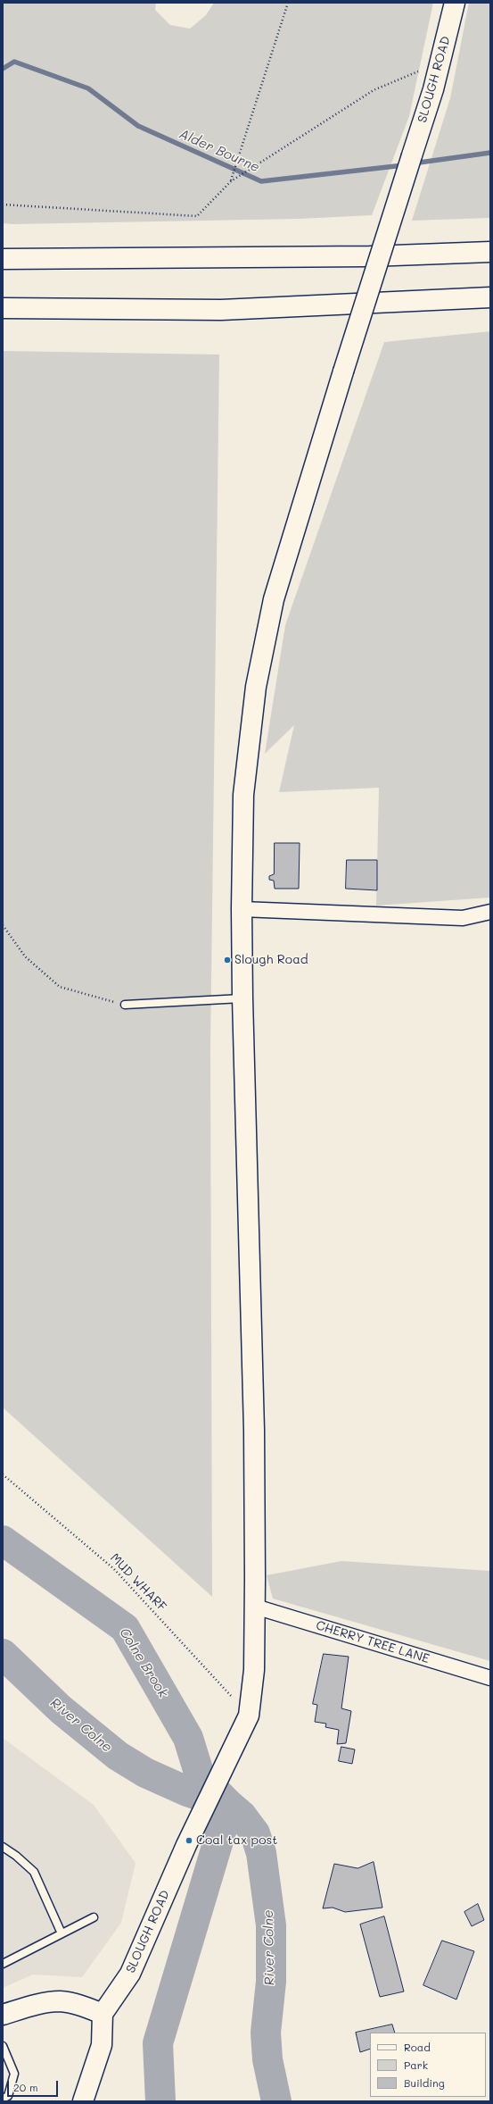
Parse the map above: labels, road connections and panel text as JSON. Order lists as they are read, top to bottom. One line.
{"streets":{"main road":["SLOUGH ROAD"],"street":["CHERRY TREE LANE"],"path":["MUD WHARF"]},"crossings":[["SLOUGH ROAD","MUD WHARF"],["SLOUGH ROAD","CHERRY TREE LANE"]],"water":["Alder Bourne","Colne Brook","River Colne"],"places":["Slough Road","Coal tax post"],"legend":["Road","Park","Building"],"scale_bar":"20 m"}
